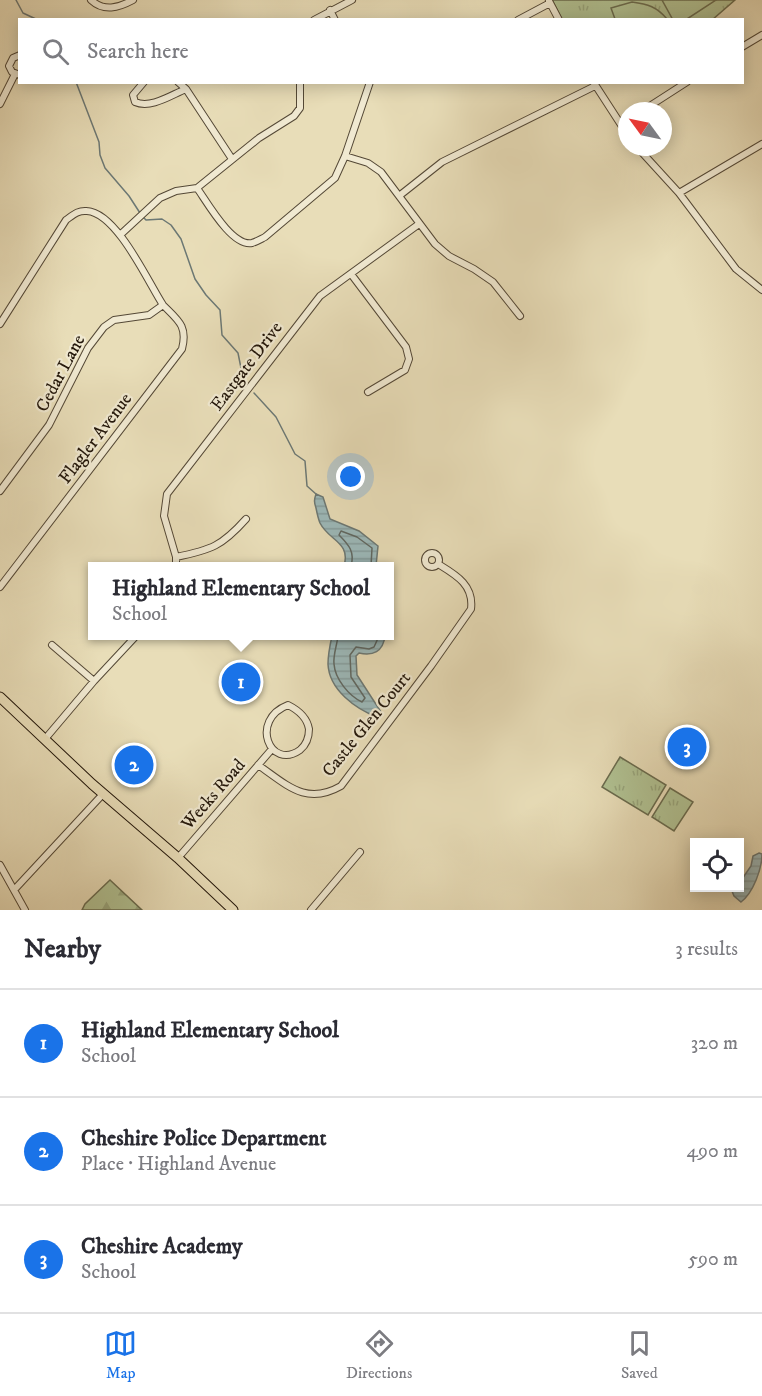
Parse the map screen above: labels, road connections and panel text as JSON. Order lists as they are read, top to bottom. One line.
{"streets":{"street":["Eastgate Drive","Cedar Lane","Flagler Avenue","Castle Glen Court","Weeks Road"]},"crossings":[["Cedar Lane","Flagler Avenue"],["Castle Glen Court","Weeks Road"]],"north":"top left","page":{"search":"Search here","popup":["Highland Elementary School","School"],"pins":["1","3","2"],"heading":["Nearby","3 results"],"list":[{"mark":"1","name":"Highland Elementary School","note":"School","value":"320 m"},{"mark":"2","name":"Cheshire Police Department","note":"Place · Highland Avenue","value":"490 m"},{"mark":"3","name":"Cheshire Academy","note":"School","value":"590 m"}],"nav":["Map","Directions","Saved"]}}
